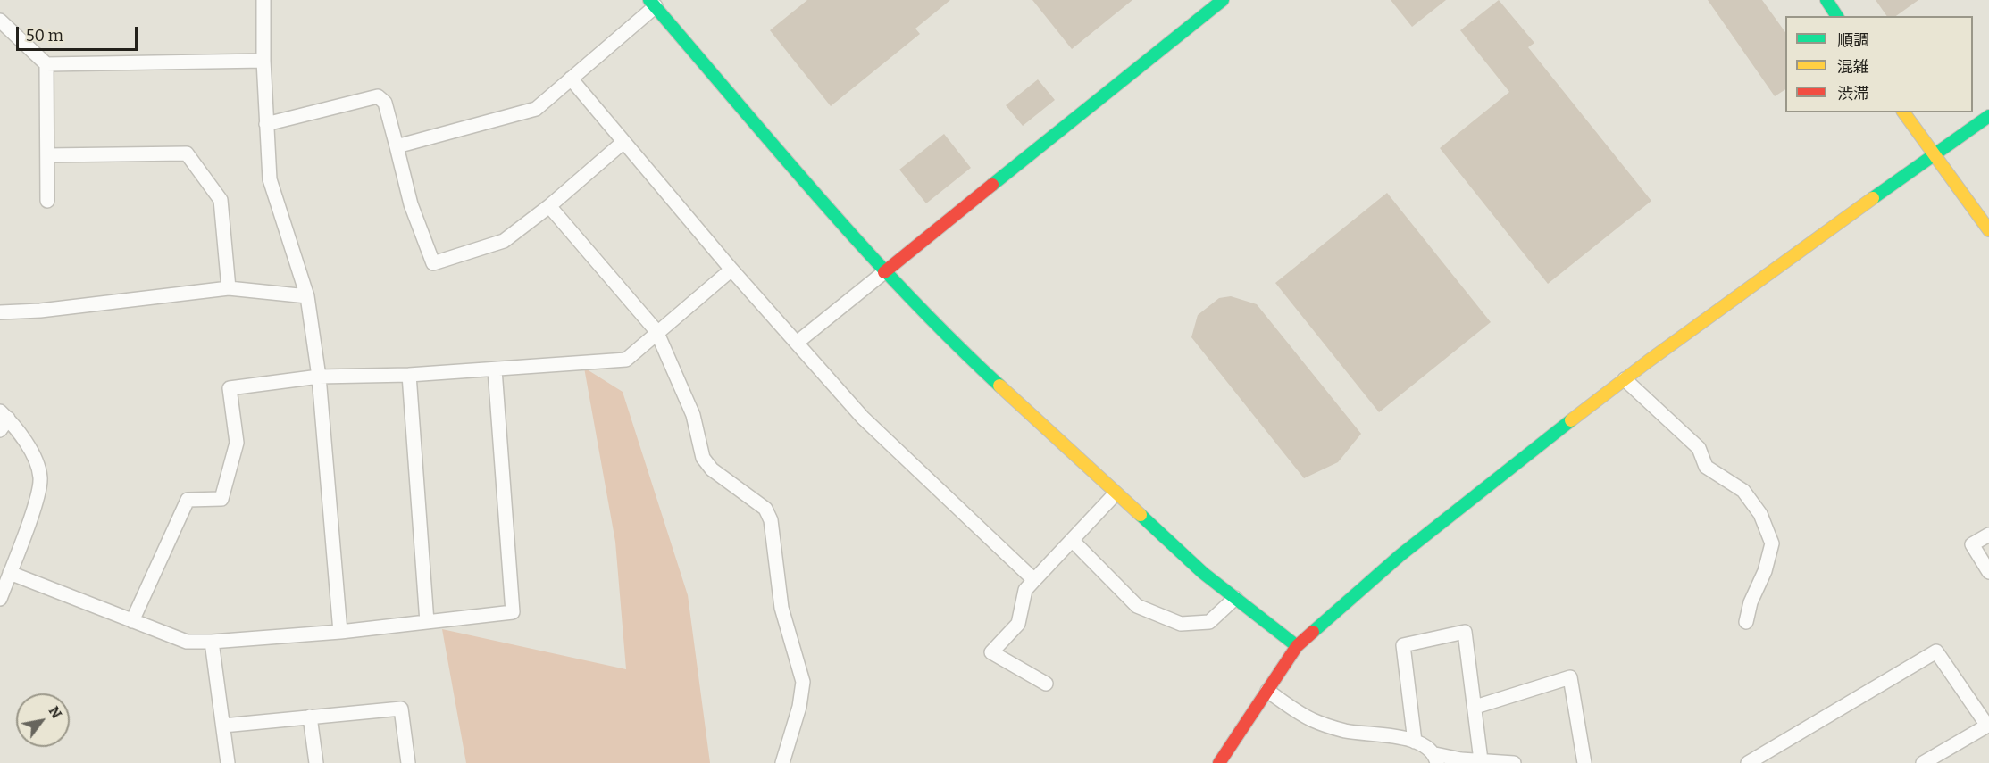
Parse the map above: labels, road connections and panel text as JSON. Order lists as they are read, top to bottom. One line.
{"legend":["順調","混雑","渋滞"],"scale_bar":"50 m","north":"top right"}
